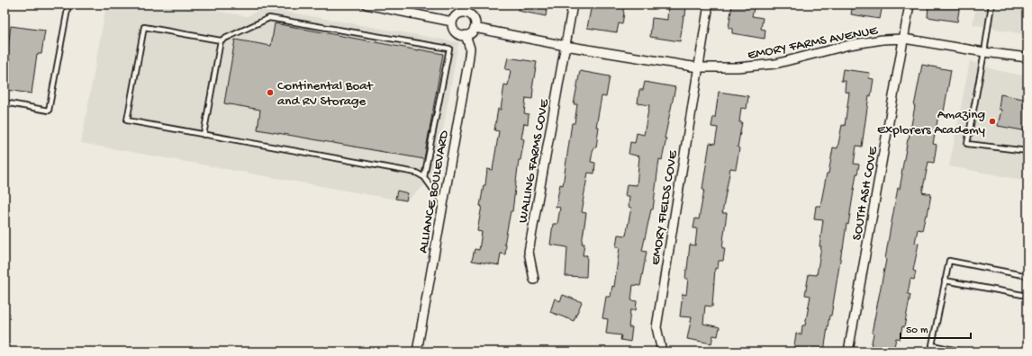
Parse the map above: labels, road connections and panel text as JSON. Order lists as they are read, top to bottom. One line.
{"streets":{"street":["EMORY FARMS AVENUE","WALLING FARMS COVE","ALLIANCE BOULEVARD","SOUTH ASH COVE","EMORY FIELDS COVE"]},"crossings":[["EMORY FARMS AVENUE","WALLING FARMS COVE"],["EMORY FARMS AVENUE","ALLIANCE BOULEVARD"],["EMORY FARMS AVENUE","SOUTH ASH COVE"],["EMORY FARMS AVENUE","EMORY FIELDS COVE"]],"places":["Continental Boat and RV Storage","Amazing Explorers Academy"],"scale_bar":"50 m"}
